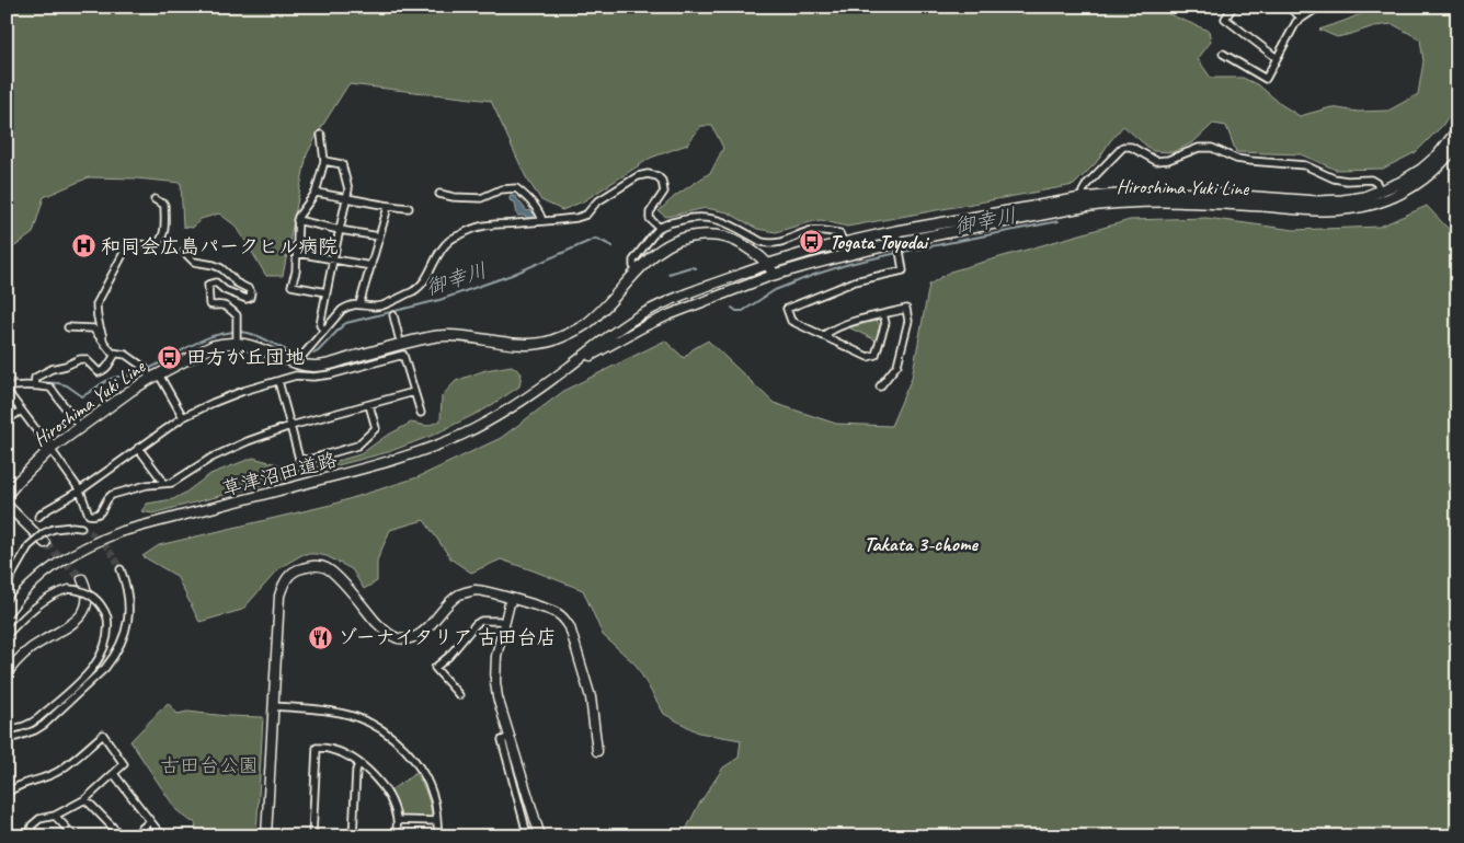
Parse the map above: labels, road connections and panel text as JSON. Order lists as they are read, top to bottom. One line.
{"streets":{"main road":["Hiroshima Yuki Line"],"street":["草津沼田道路"]},"districts":["Takata 3-chome"],"water":["御幸川"],"parks":["古田台公園"],"places":{"bus stop":["Togata Toyodai","田方が丘団地"],"hospital":["和同会広島パークヒル病院"],"restaurant":["ゾーナイタリア 古田台店"]}}
